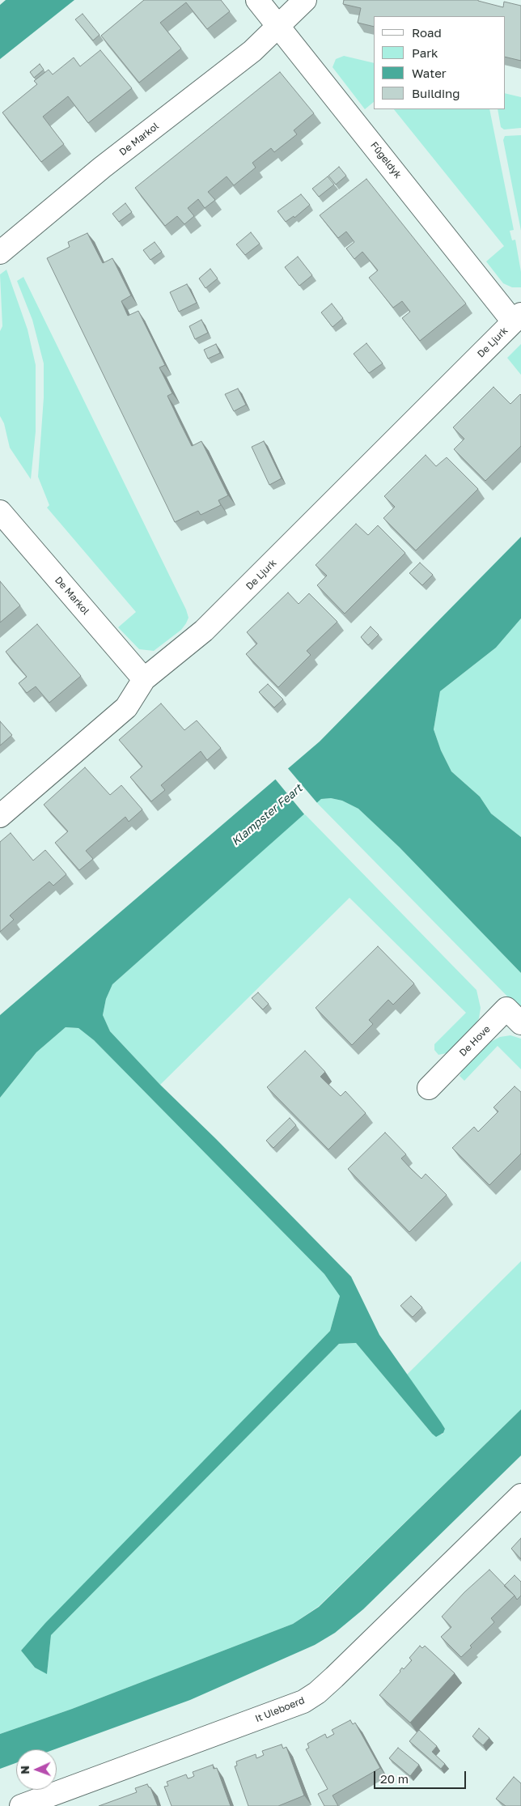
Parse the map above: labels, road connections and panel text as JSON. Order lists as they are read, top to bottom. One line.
{"streets":{"street":["De Markol","Fûgeldyk","De Ljurk","De Hove","It Uleboerd"]},"crossings":[["De Markol","Fûgeldyk"],["De Markol","De Ljurk"],["Fûgeldyk","De Ljurk"]],"water":["Klampster Feart"],"legend":["Road","Park","Water","Building"],"scale_bar":"20 m","north":"left"}
